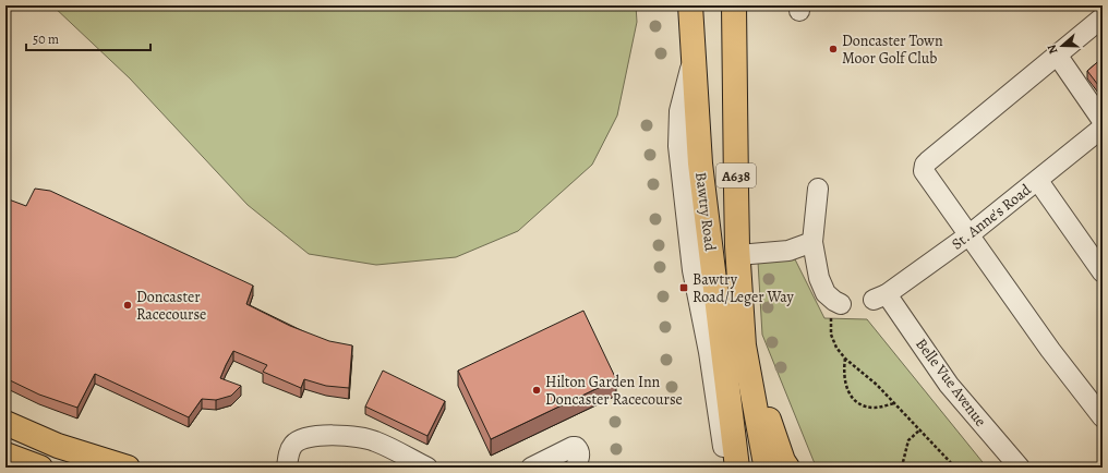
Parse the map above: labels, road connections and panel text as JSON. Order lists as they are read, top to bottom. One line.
{"streets":{"highway":["A638","Bawtry Road"],"street":["St. Anne's Road","Belle Vue Avenue"]},"crossings":[["St. Anne's Road","Belle Vue Avenue"]],"places":{"other":["Doncaster Town Moor Golf Club","Doncaster Racecourse","Hilton Garden Inn Doncaster Racecourse"],"transit":["Bawtry Road/Leger Way"]},"scale_bar":"50 m","north":"left"}
